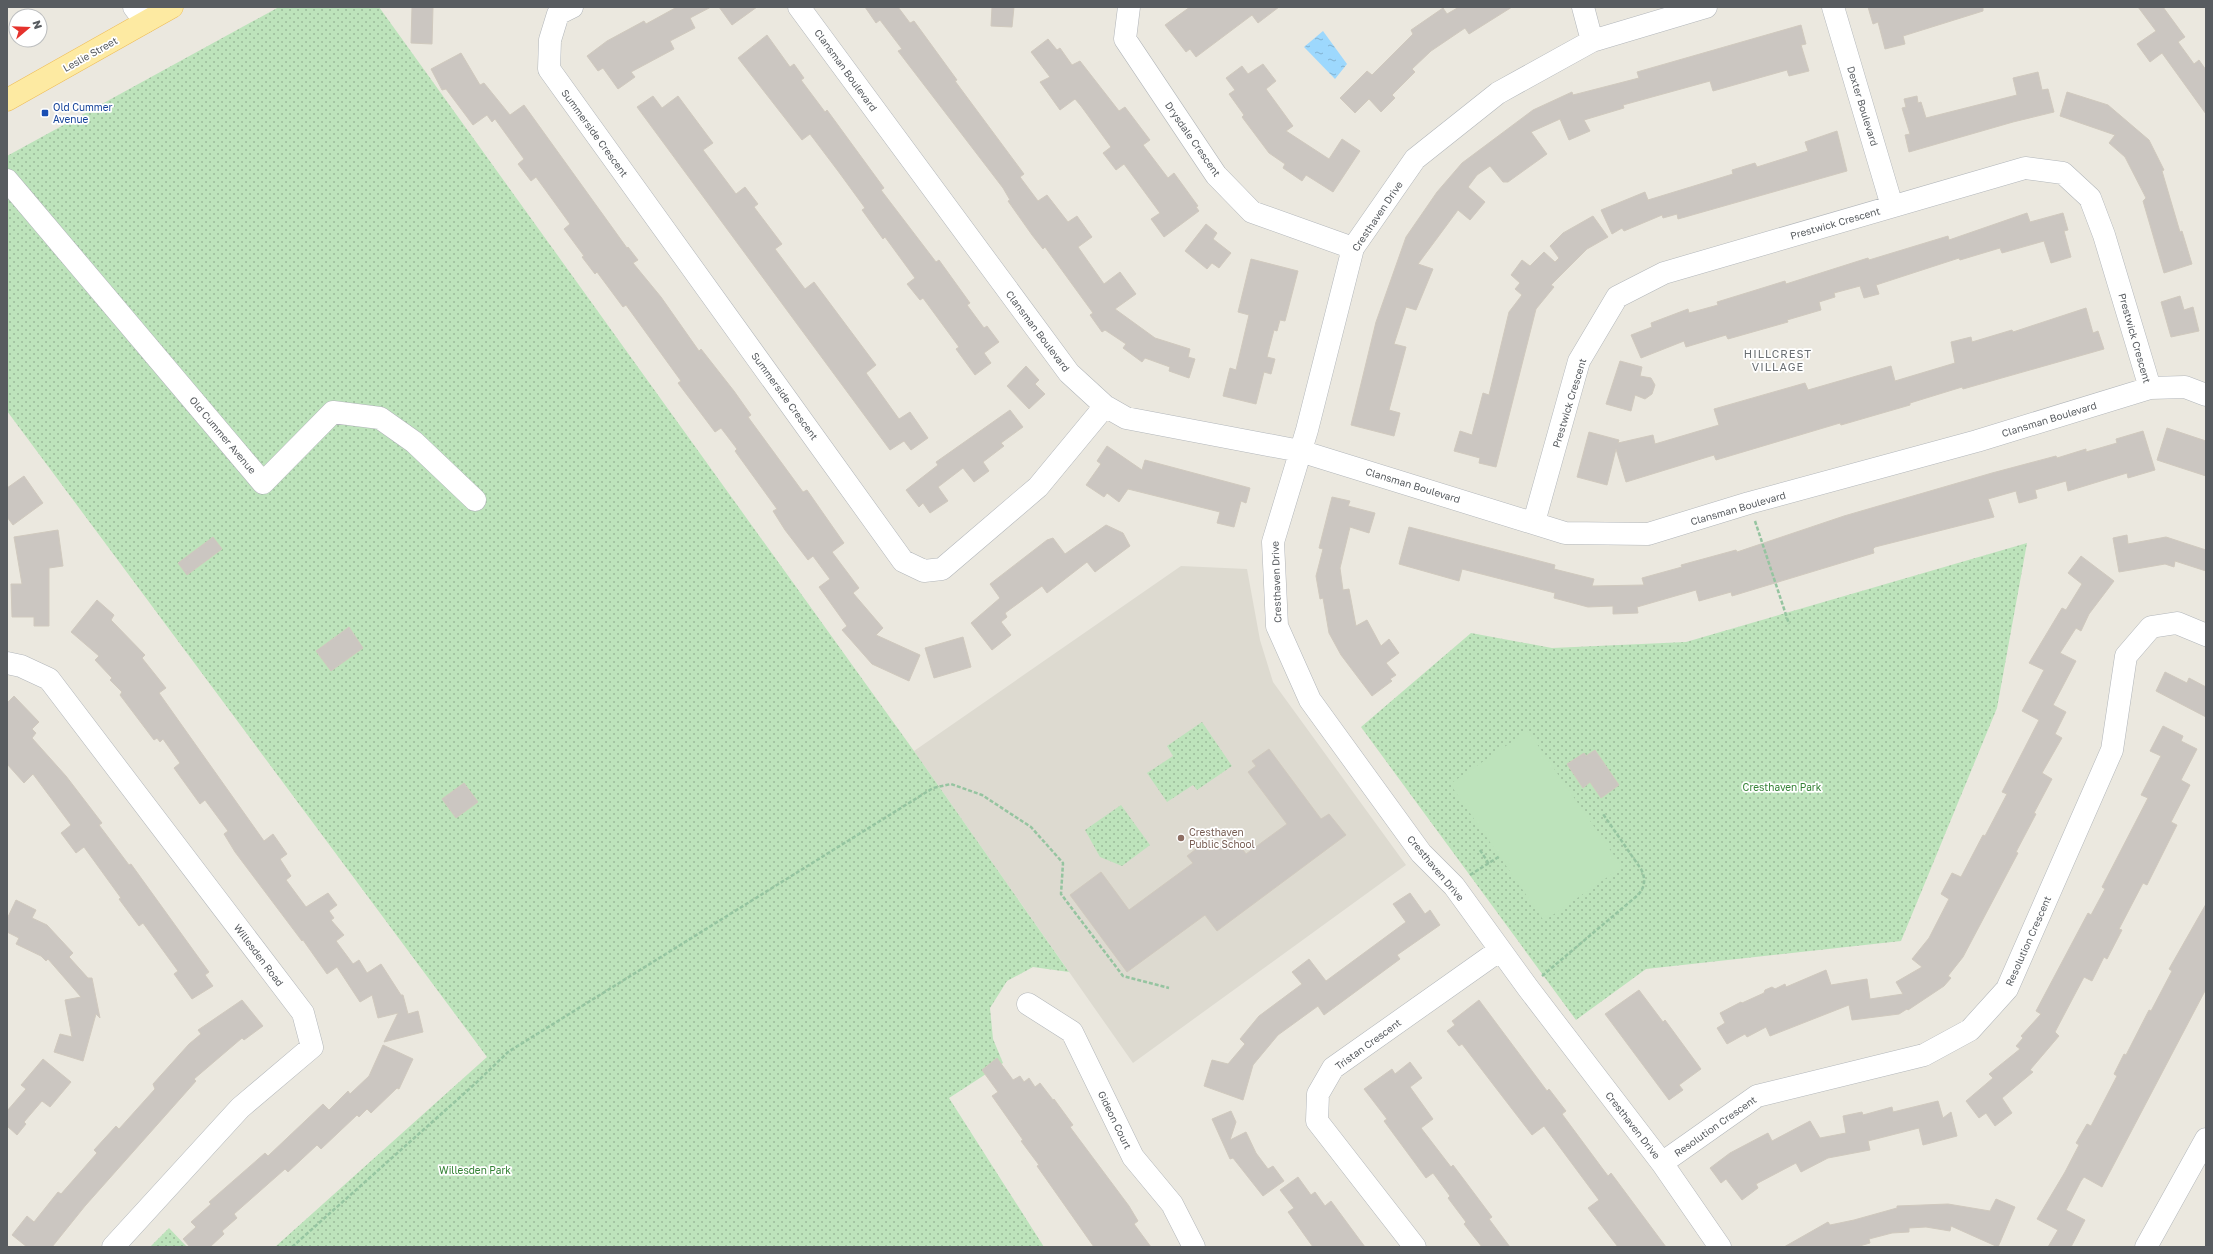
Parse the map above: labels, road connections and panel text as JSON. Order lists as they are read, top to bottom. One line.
{"streets":{"main road":["Leslie Street"],"street":["Clansman Boulevard","Dexter Boulevard","Summerside Crescent","Drysdale Crescent","Cresthaven Drive","Prestwick Crescent","Old Cummer Avenue","Resolution Crescent","Willesden Road","Tristan Crescent","Gideon Court"]},"crossings":[["Clansman Boulevard","Summerside Crescent"],["Clansman Boulevard","Cresthaven Drive"],["Clansman Boulevard","Prestwick Crescent"],["Dexter Boulevard","Prestwick Crescent"],["Drysdale Crescent","Cresthaven Drive"],["Cresthaven Drive","Resolution Crescent"],["Cresthaven Drive","Tristan Crescent"]],"districts":["HILLCREST VILLAGE"],"parks":["Cresthaven Park","Willesden Park"],"places":{"transit":["Old Cummer Avenue"],"other":["Cresthaven Public School"]},"north":"right"}
